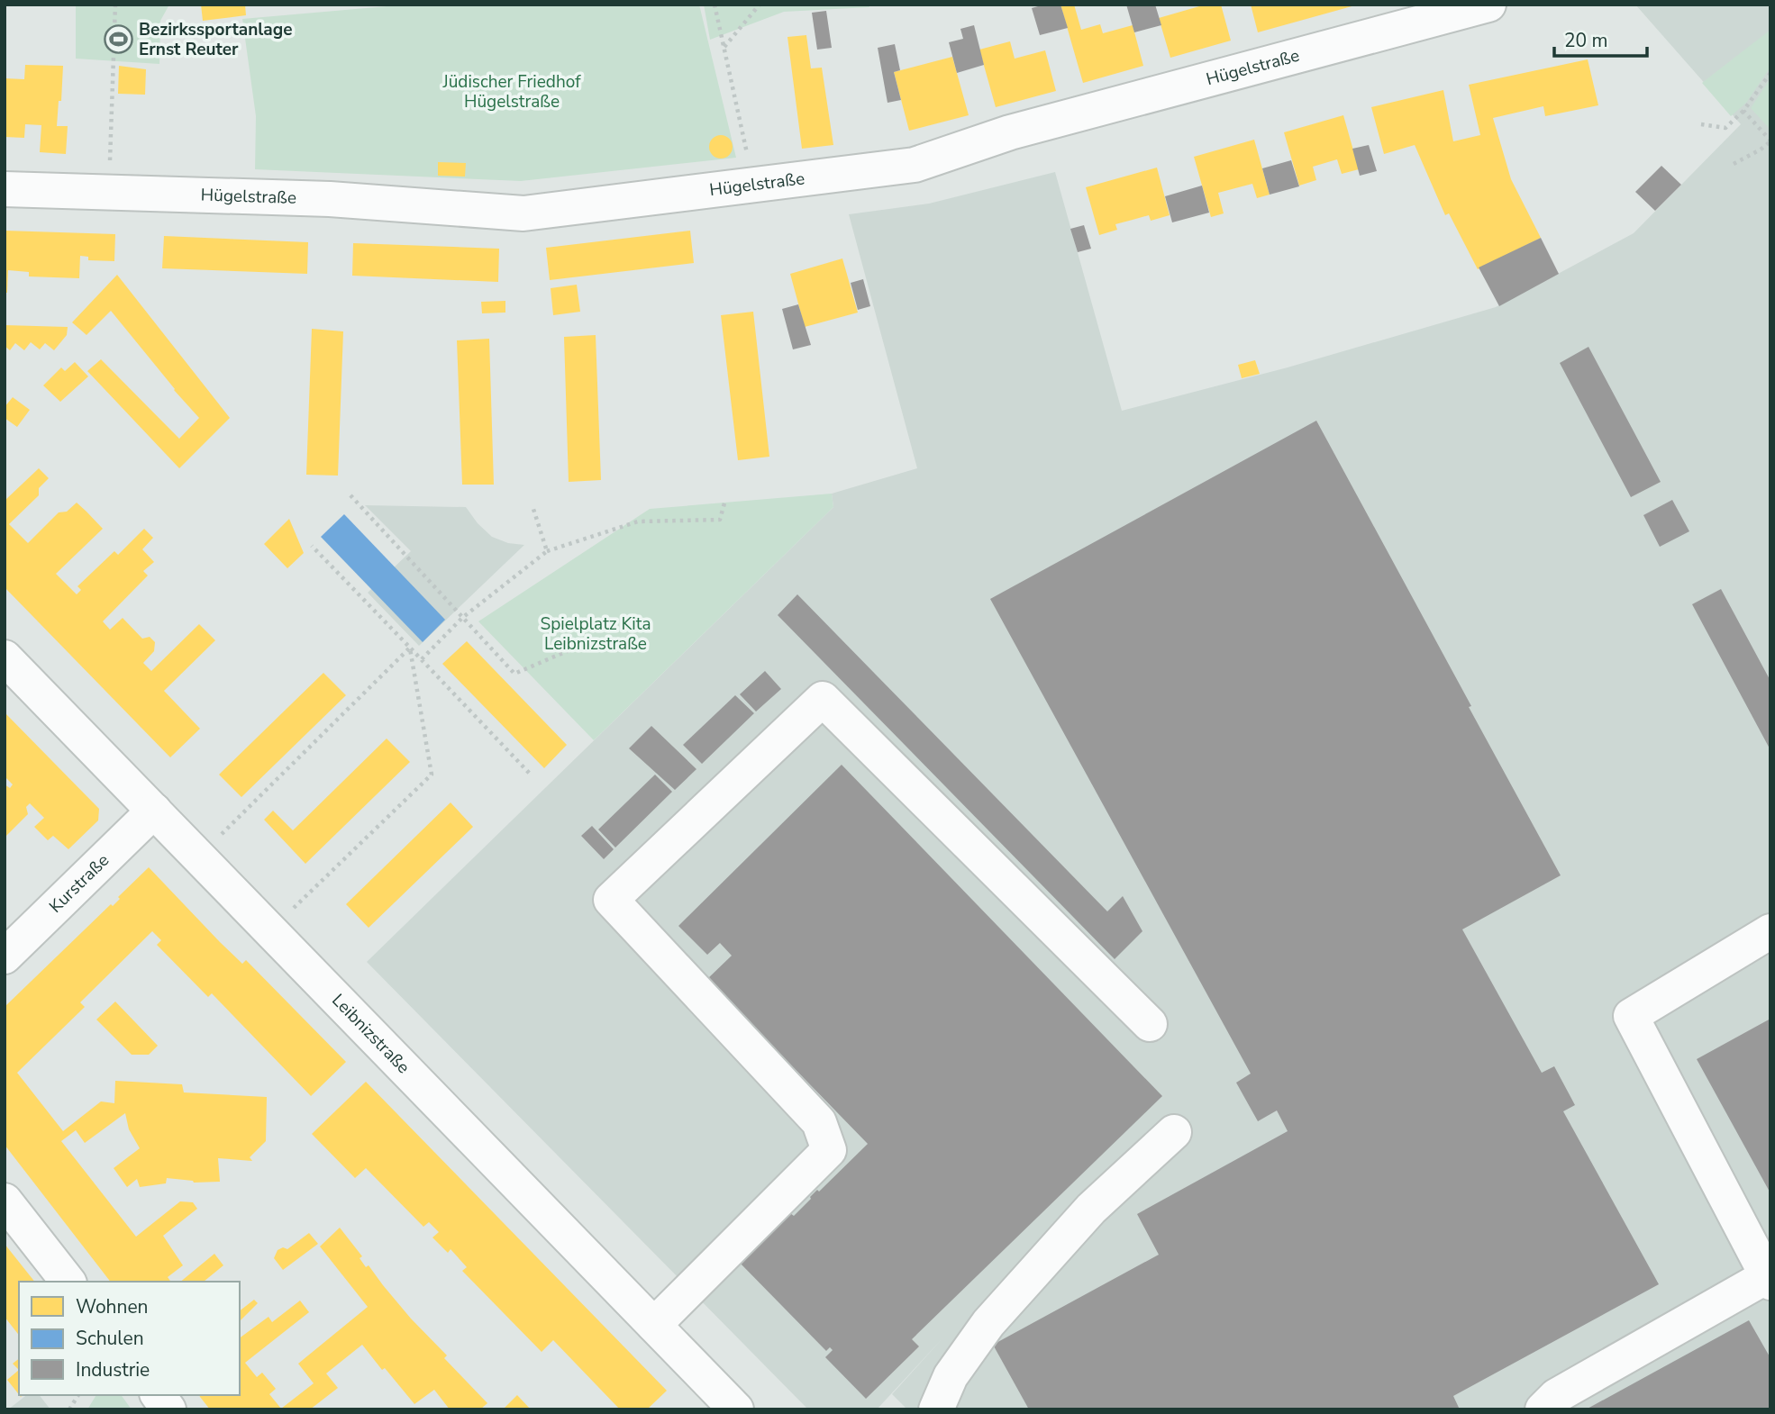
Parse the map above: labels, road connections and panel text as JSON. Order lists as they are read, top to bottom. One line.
{"streets":{"street":["Hügelstraße","Kurstraße","Leibnizstraße"]},"crossings":[["Kurstraße","Leibnizstraße"]],"parks":["Jüdischer Friedhof Hügelstraße","Spielplatz Kita Leibnizstraße"],"places":{"sports":["Bezirkssportanlage Ernst Reuter"]},"legend":["Wohnen","Schulen","Industrie"],"scale_bar":"20 m"}
